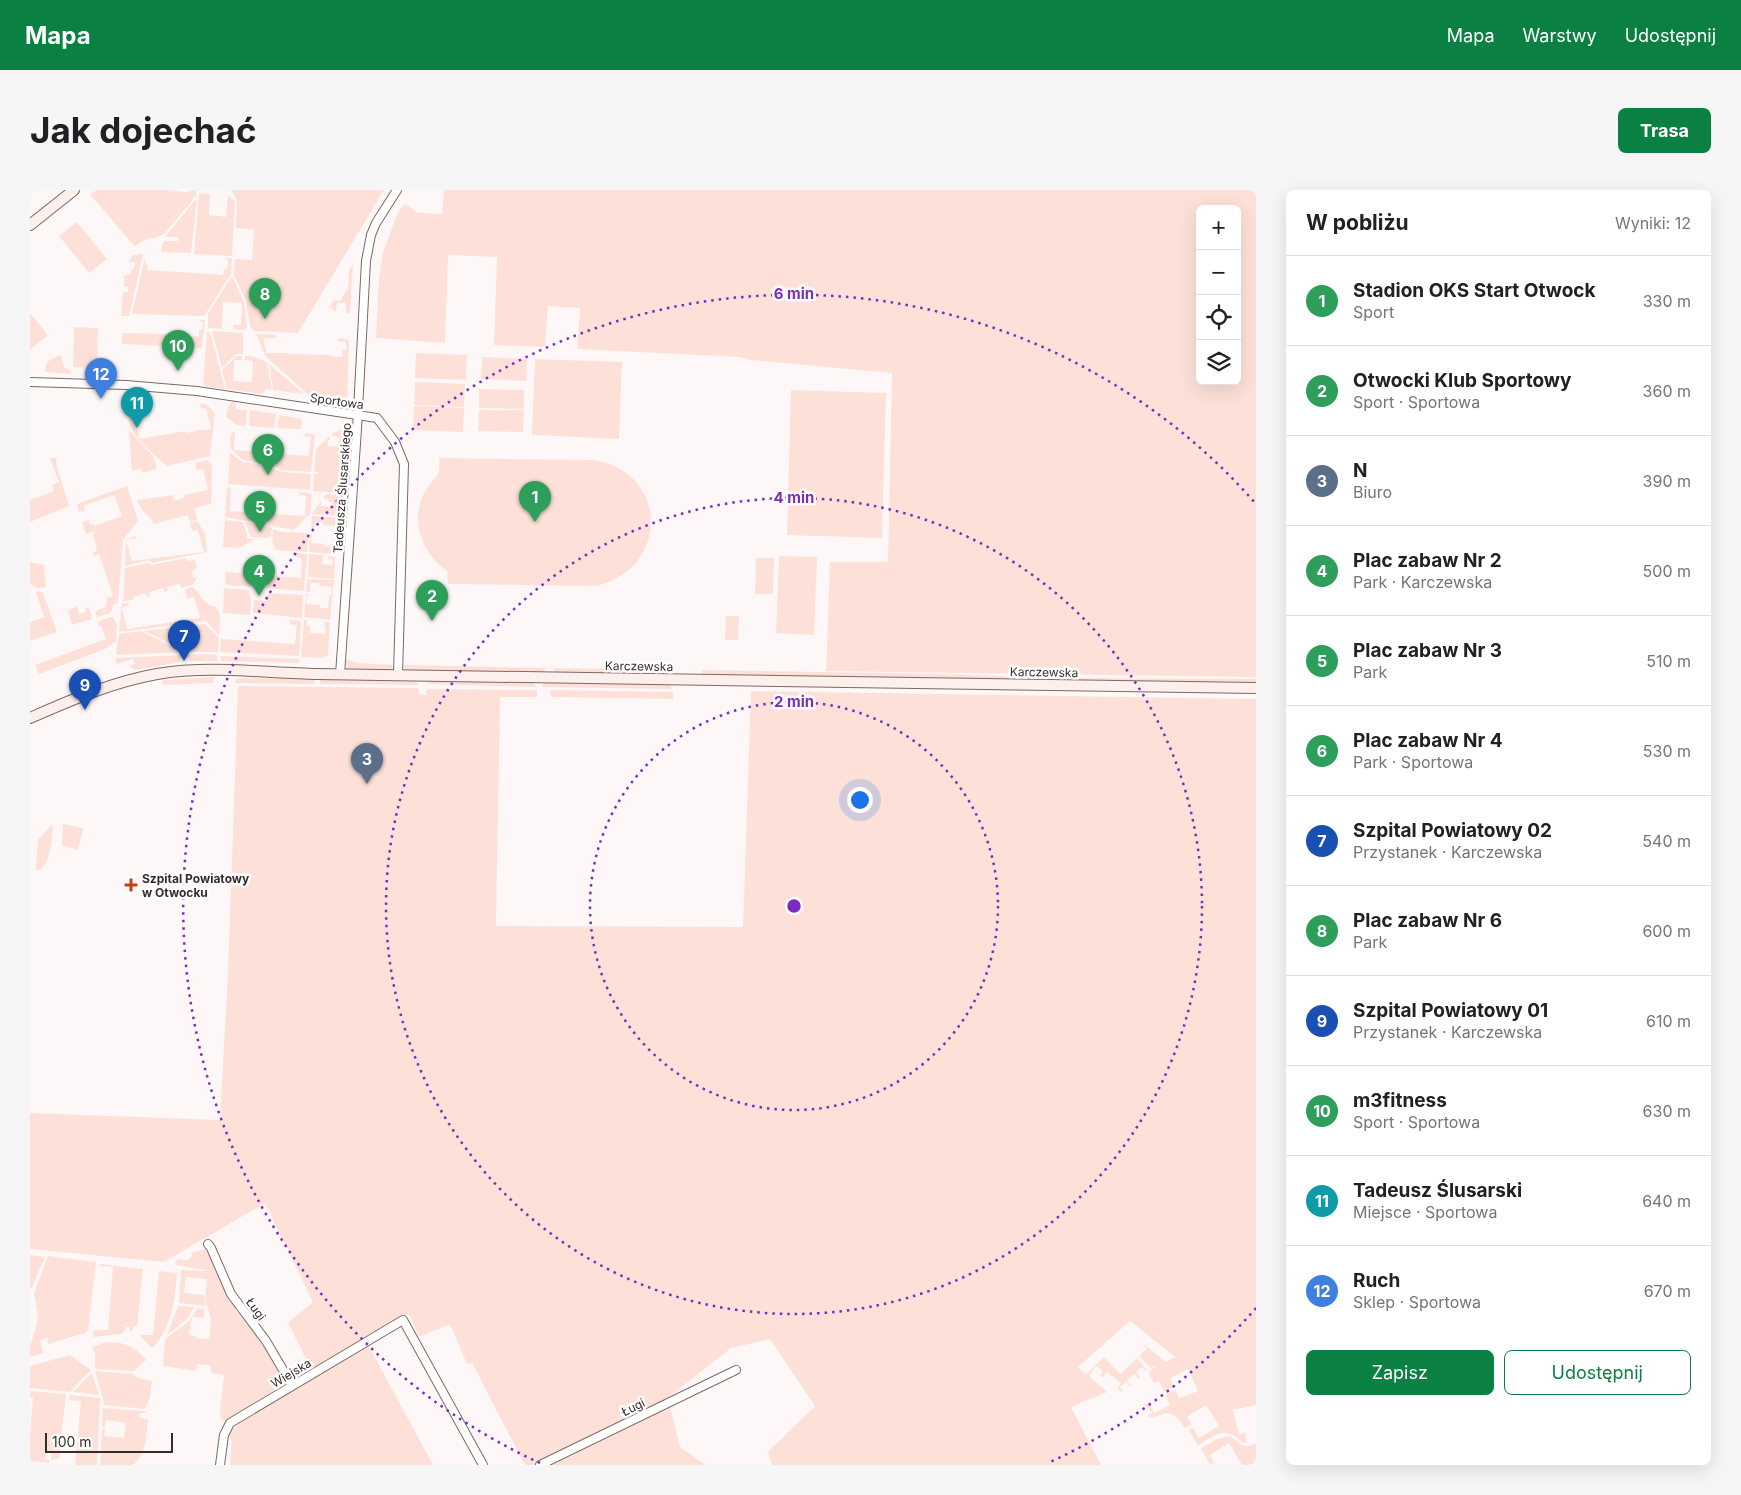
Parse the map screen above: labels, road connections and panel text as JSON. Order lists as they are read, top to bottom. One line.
{"streets":{"main road":["Karczewska"],"street":["Sportowa","Tadeusza Ślusarskiego","Ługi","Wiejska"]},"crossings":[["Sportowa","Tadeusza Ślusarskiego"],["Sportowa","Karczewska"],["Tadeusza Ślusarskiego","Karczewska"],["Ługi","Wiejska"]],"places":{"health":["Szpital Powiatowy w Otwocku"]},"scale_bar":"100 m","page":{"header":"Mapa","nav":["Mapa","Warstwy","Udostępnij"],"buttons":["Trasa",["Zapisz","Udostępnij"]],"title":"Jak dojechać","heading":["W pobliżu","Wyniki: 12"],"map_buttons":["+","−"],"list":[{"mark":"1","name":"Stadion OKS Start Otwock","note":"Sport","value":"330 m"},{"mark":"2","name":"Otwocki Klub Sportowy","note":"Sport · Sportowa","value":"360 m"},{"mark":"3","name":"N","note":"Biuro","value":"390 m"},{"mark":"4","name":"Plac zabaw Nr 2","note":"Park · Karczewska","value":"500 m"},{"mark":"5","name":"Plac zabaw Nr 3","note":"Park","value":"510 m"},{"mark":"6","name":"Plac zabaw Nr 4","note":"Park · Sportowa","value":"530 m"},{"mark":"7","name":"Szpital Powiatowy 02","note":"Przystanek · Karczewska","value":"540 m"},{"mark":"8","name":"Plac zabaw Nr 6","note":"Park","value":"600 m"},{"mark":"9","name":"Szpital Powiatowy 01","note":"Przystanek · Karczewska","value":"610 m"},{"mark":"10","name":"m3fitness","note":"Sport · Sportowa","value":"630 m"},{"mark":"11","name":"Tadeusz Ślusarski","note":"Miejsce · Sportowa","value":"640 m"},{"mark":"12","name":"Ruch","note":"Sklep · Sportowa","value":"670 m"}],"pins":["8","10","12","11","6","1","5","4","2","7","9","3"],"scale":"100 m"},"rings":["6 min","4 min","2 min"]}
